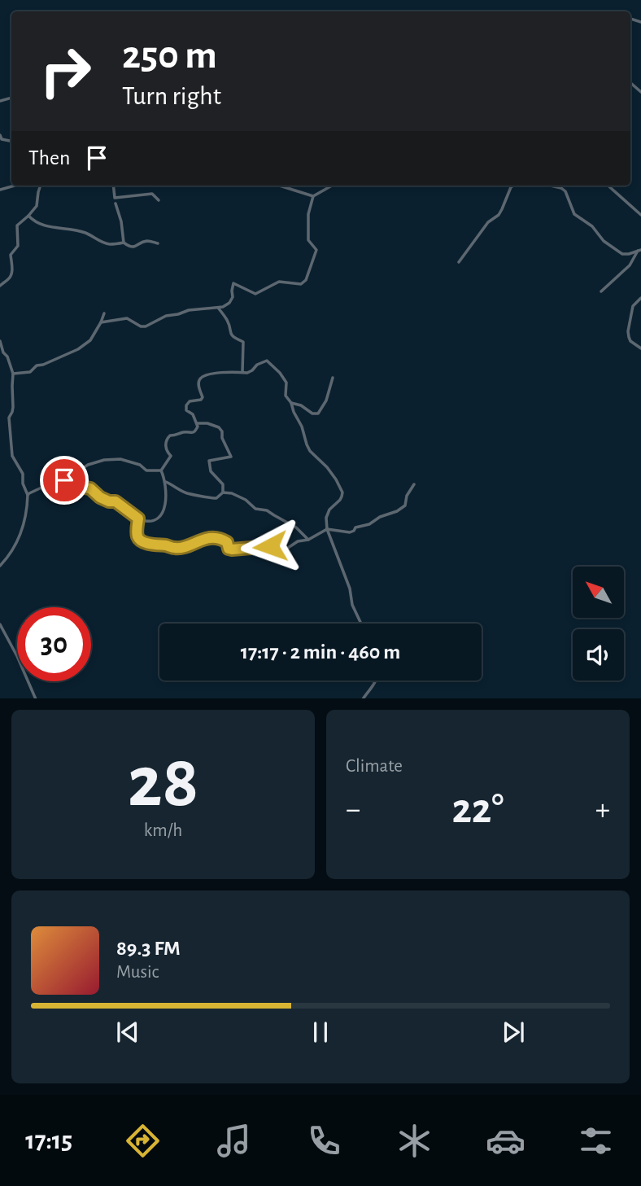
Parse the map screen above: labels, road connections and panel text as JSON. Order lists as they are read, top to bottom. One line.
{"north":"top left","page":{"turn":["250 m","Turn right"],"then":"Then","limit":"30","trip":"17:17 · 2 min · 460 m","tile":[["28","km/h"],"Climate"],"heat":["−","22°","+"],"song":["89.3 FM","Music"],"tabs":"17:15"}}
